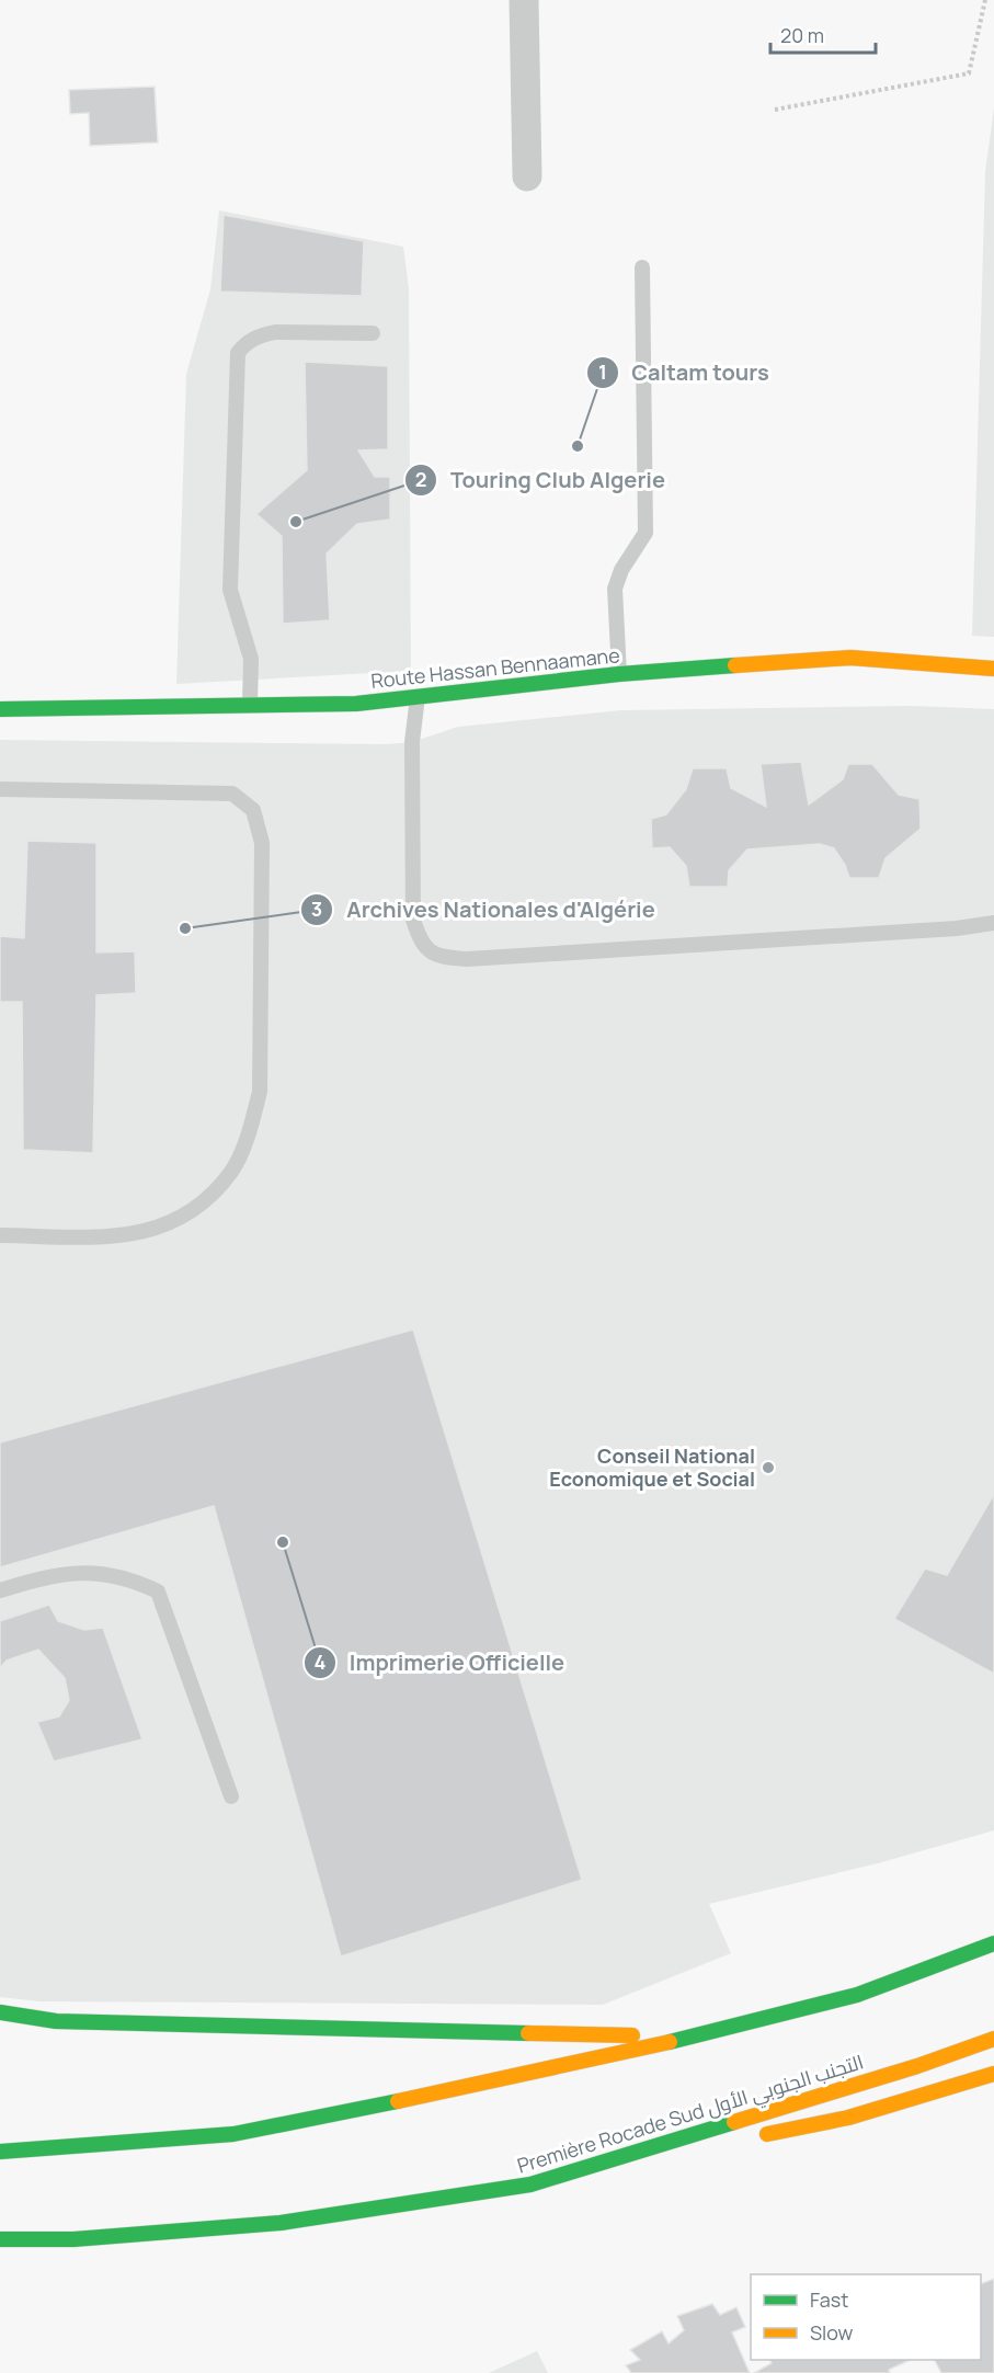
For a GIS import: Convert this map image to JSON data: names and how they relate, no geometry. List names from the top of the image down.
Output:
{
  "streets": {
    "main road": ["Route Hassan Bennaamane", "Première Rocade Sud التجنب الجنوبي الأول"]
  },
  "places": [
    "Caltam tours",
    "Touring Club Algerie",
    "Archives Nationales d'Algérie",
    "Conseil National Economique et Social",
    "Imprimerie Officielle"
  ],
  "legend": ["Fast", "Slow"],
  "scale_bar": "20 m"
}
